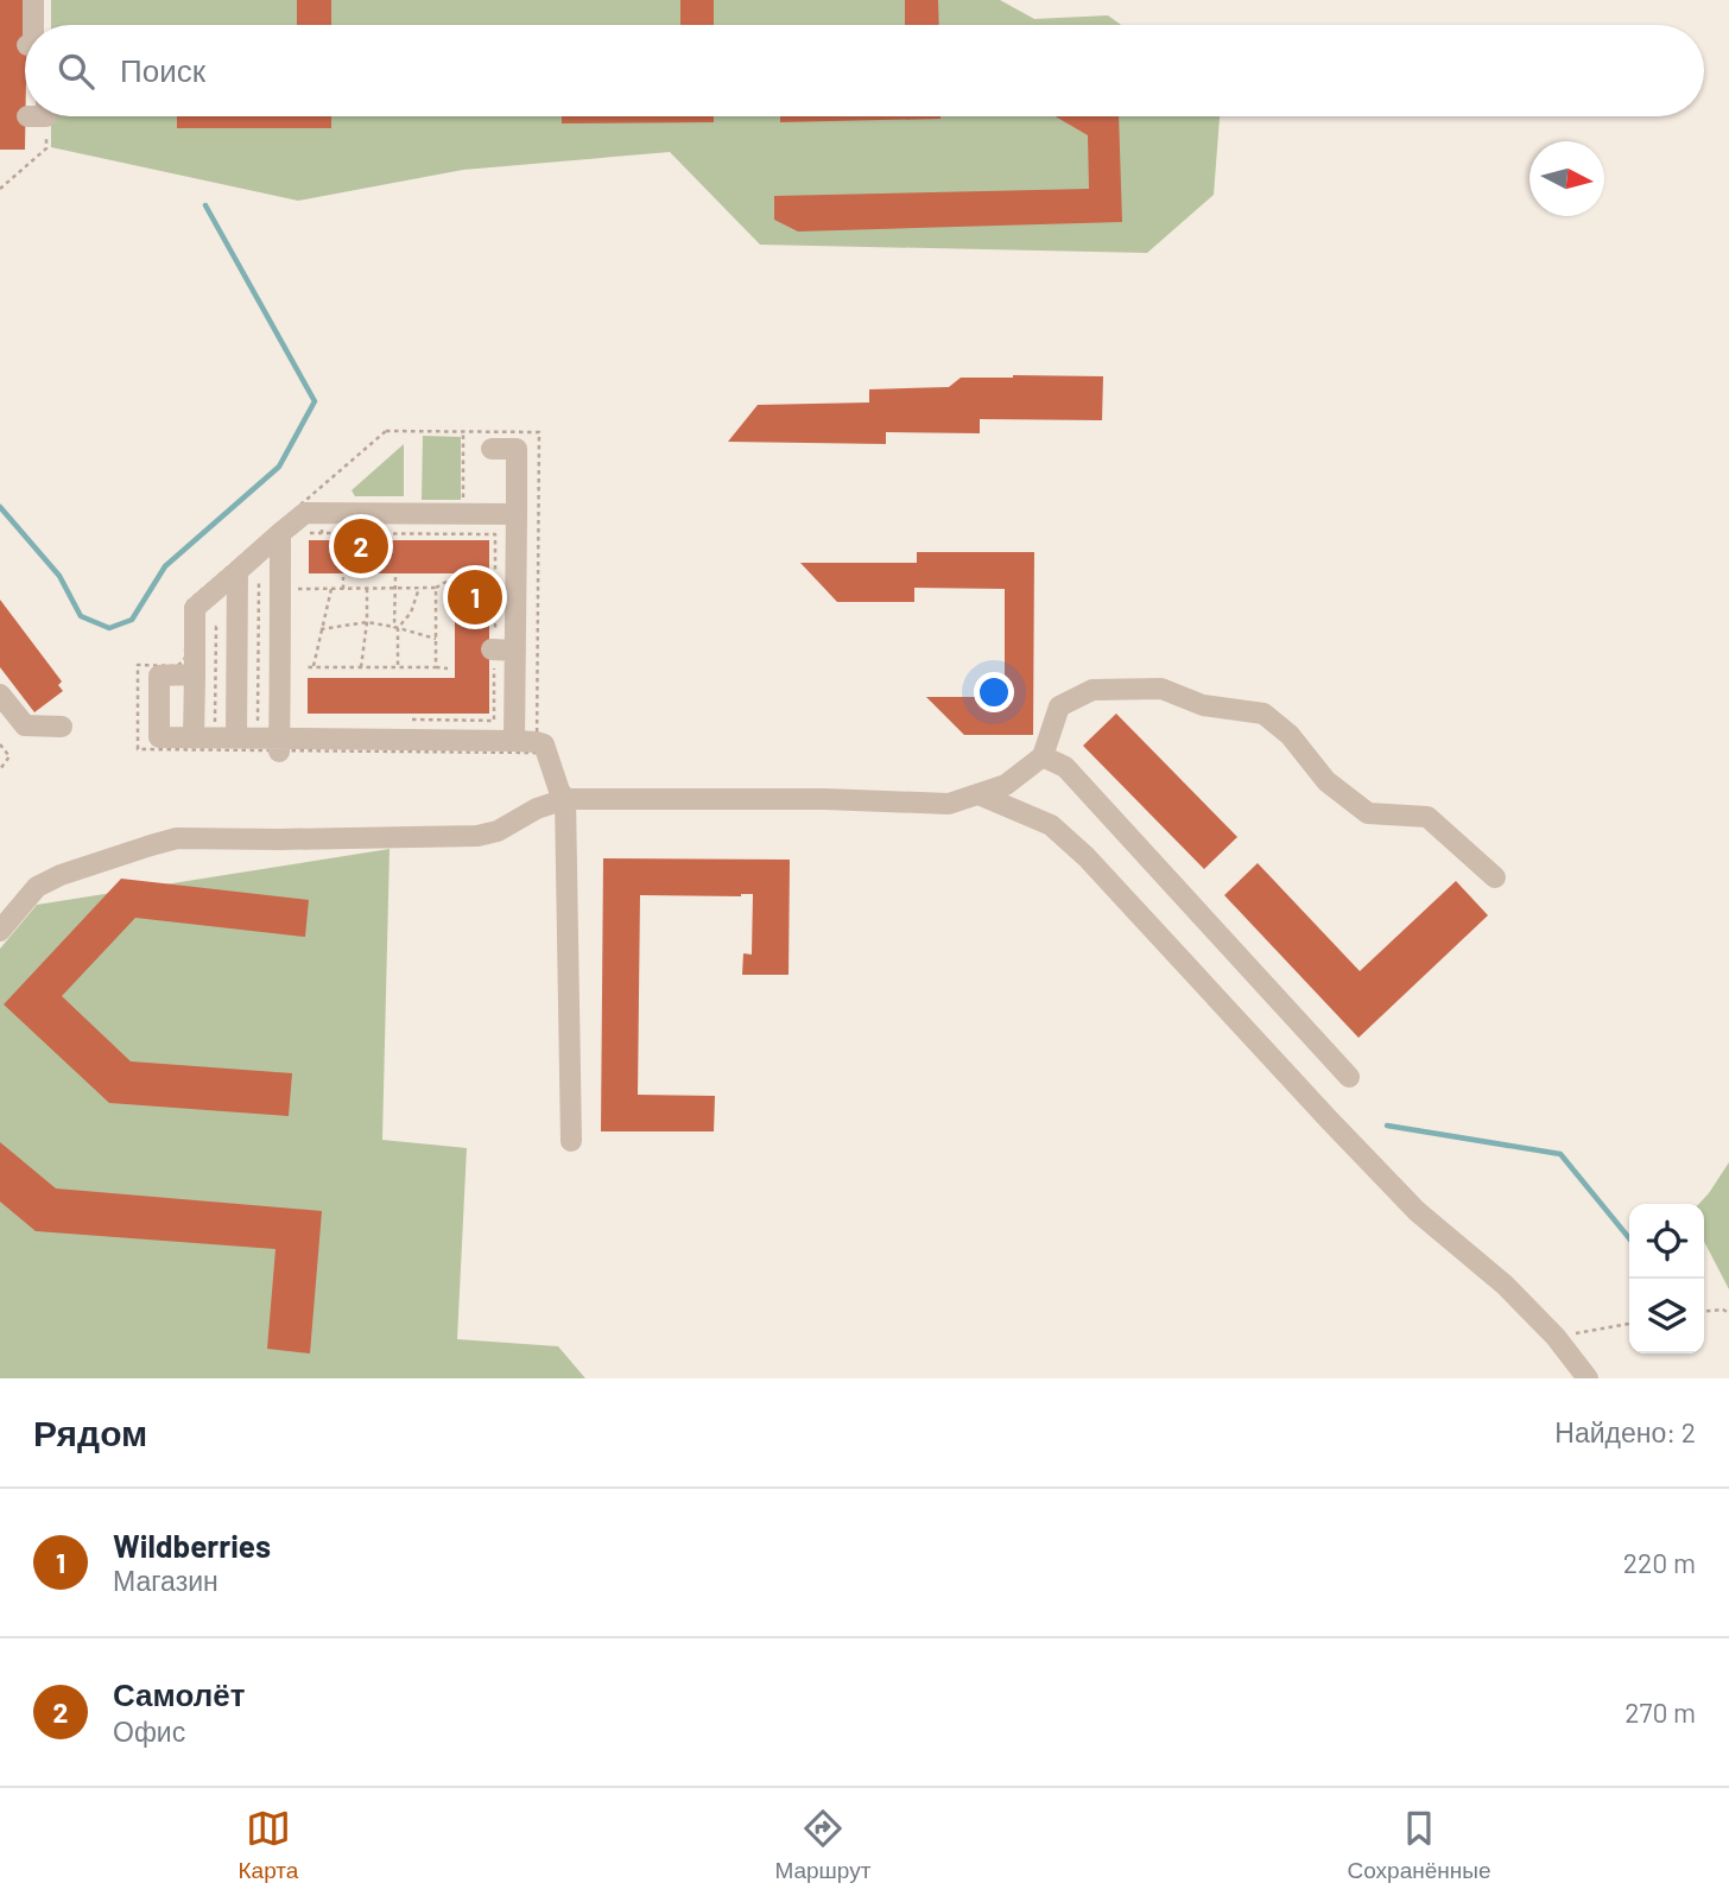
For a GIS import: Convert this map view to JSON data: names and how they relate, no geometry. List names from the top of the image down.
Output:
{
  "north": "right",
  "page": {
    "search": "Поиск",
    "pins": ["2", "1"],
    "heading": ["Рядом", "Найдено: 2"],
    "list": [
      {
        "mark": "1",
        "name": "Wildberries",
        "note": "Магазин",
        "value": "220 m"
      },
      {
        "mark": "2",
        "name": "Самолёт",
        "note": "Офис",
        "value": "270 m"
      }
    ],
    "nav": ["Карта", "Маршрут", "Сохранённые"]
  }
}
